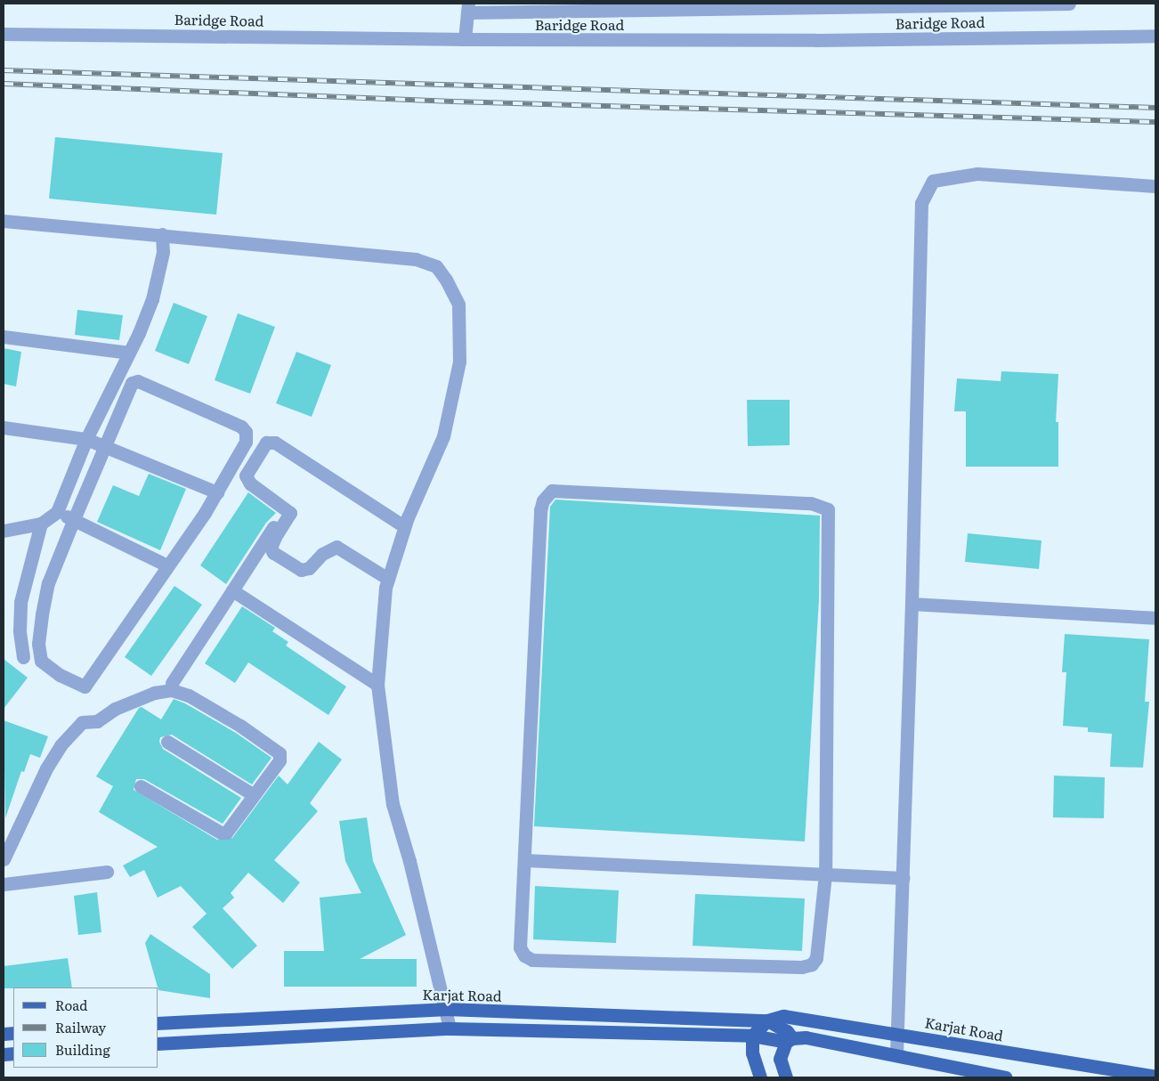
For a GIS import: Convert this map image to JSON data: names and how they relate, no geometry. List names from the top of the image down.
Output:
{
  "streets": {
    "main road": ["Karjat Road"],
    "street": ["Baridge Road"]
  },
  "legend": ["Road", "Railway", "Building"]
}
